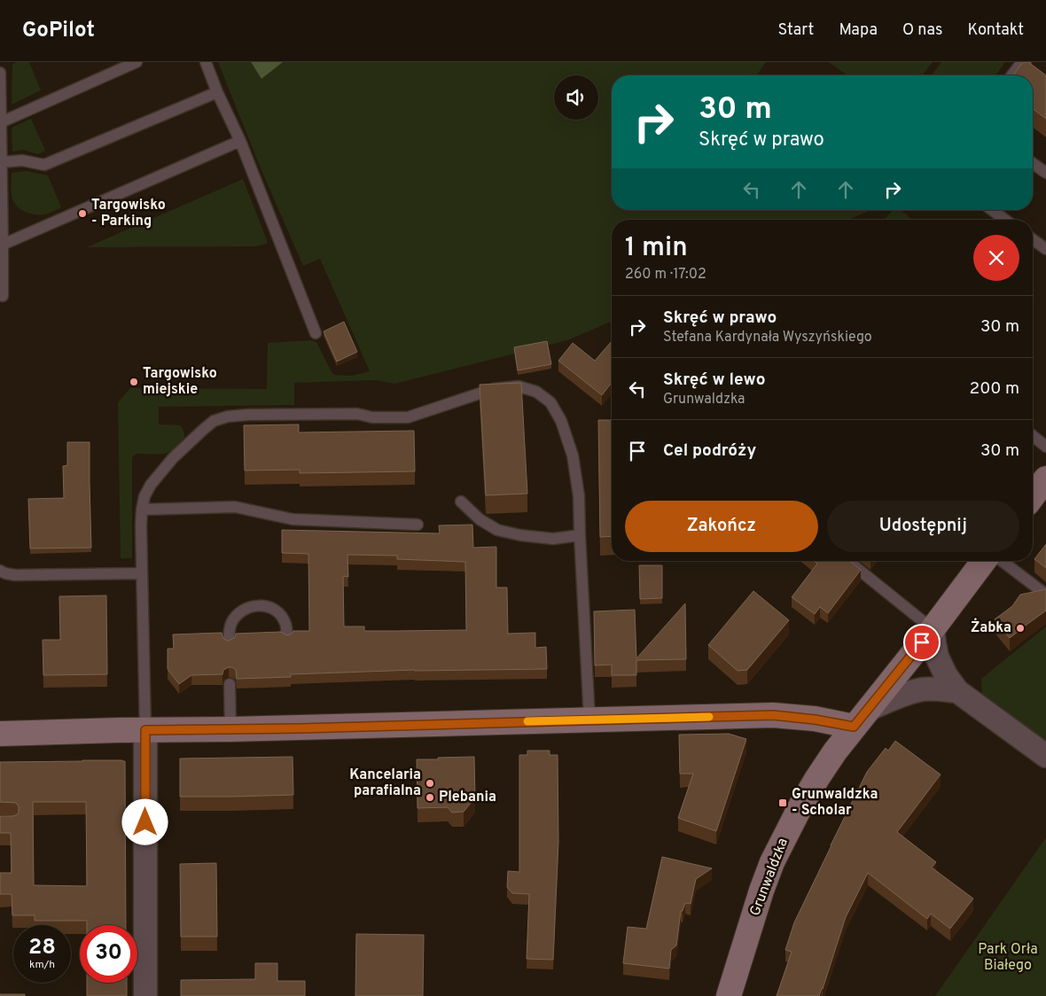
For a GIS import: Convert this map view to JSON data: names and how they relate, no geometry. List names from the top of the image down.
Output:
{
  "streets": {
    "street": ["Grunwaldzka"]
  },
  "parks": ["Park Orła Białego"],
  "places": {
    "other": [
      "Targowisko - Parking",
      "Targowisko miejskie",
      "Żabka",
      "Kancelaria parafialna",
      "Plebania"
    ],
    "transit": ["Grunwaldzka - Scholar"]
  },
  "page": {
    "header": "GoPilot",
    "nav": [
      "Start",
      "Mapa",
      "O nas",
      "Kontakt"
    ],
    "turn": ["30 m", "Skręć w prawo"],
    "heading": ["1 min", "260 m · 17:02"],
    "list": [
      {
        "name": "Skręć w prawo",
        "note": "Stefana Kardynała Wyszyńskiego",
        "value": "30 m"
      },
      {
        "name": "Skręć w lewo",
        "note": "Grunwaldzka",
        "value": "200 m"
      },
      {
        "name": "Cel podróży",
        "value": "30 m"
      }
    ],
    "buttons": ["Zakończ", "Udostępnij"],
    "speed": "28 km/h",
    "limit": "30"
  }
}
